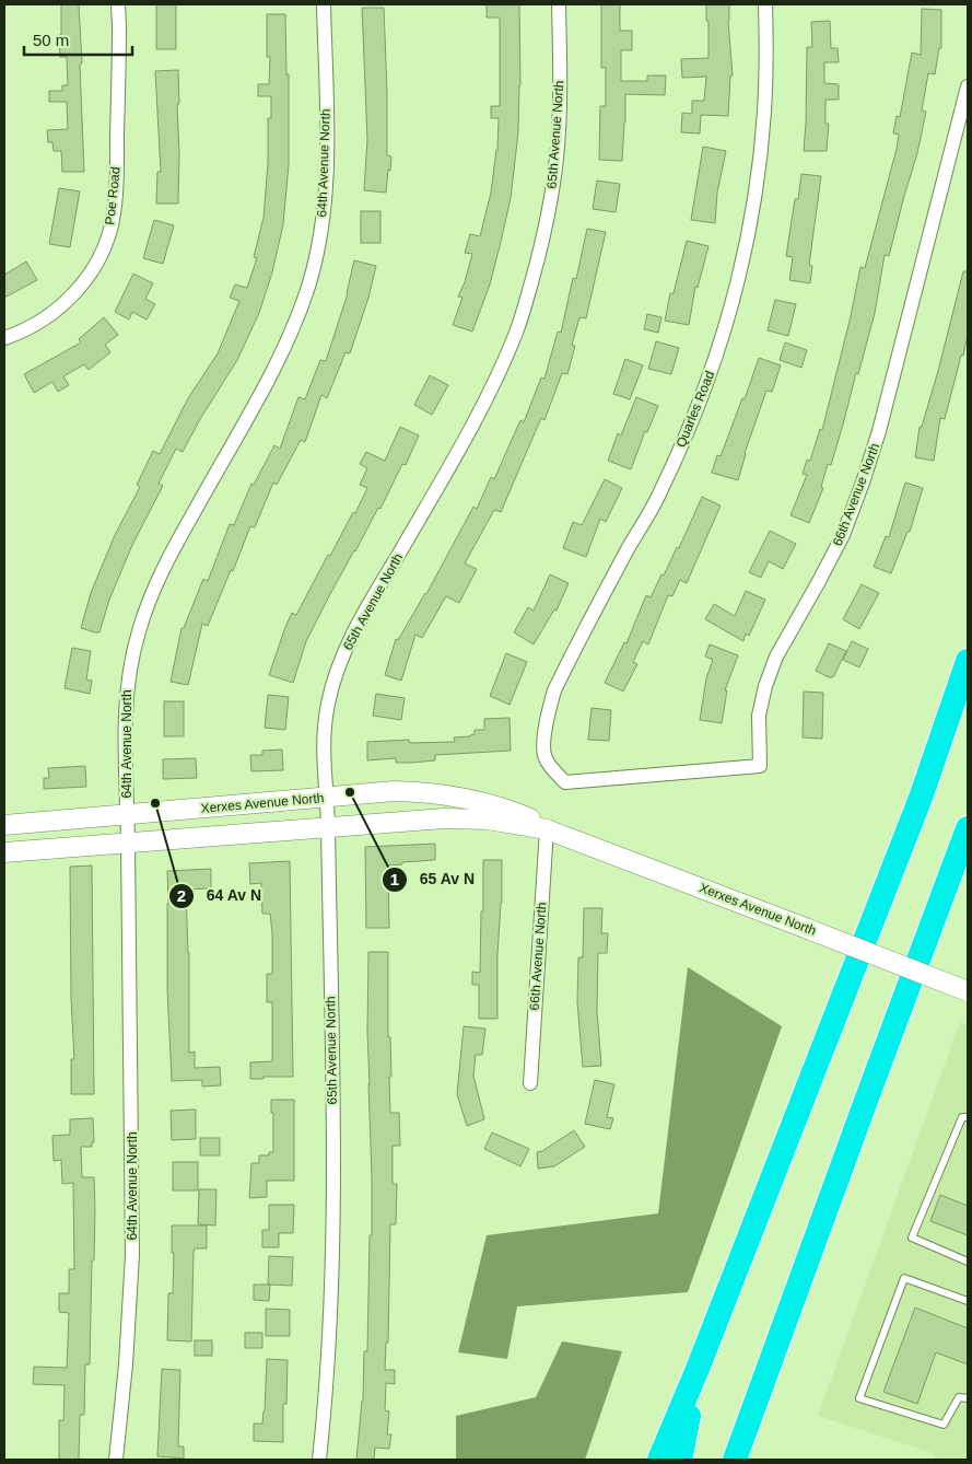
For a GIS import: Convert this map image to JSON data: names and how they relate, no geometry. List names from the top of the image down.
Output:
{
  "streets": {
    "street": [
      "65th Avenue North",
      "64th Avenue North",
      "Poe Road",
      "Quarles Road",
      "66th Avenue North",
      "Xerxes Avenue North"
    ]
  },
  "crossings": [
    ["65th Avenue North", "Xerxes Avenue North"],
    ["64th Avenue North", "Xerxes Avenue North"],
    ["Quarles Road", "66th Avenue North"],
    ["66th Avenue North", "Xerxes Avenue North"]
  ],
  "places": ["65 Av N", "64 Av N"],
  "scale_bar": "50 m"
}
